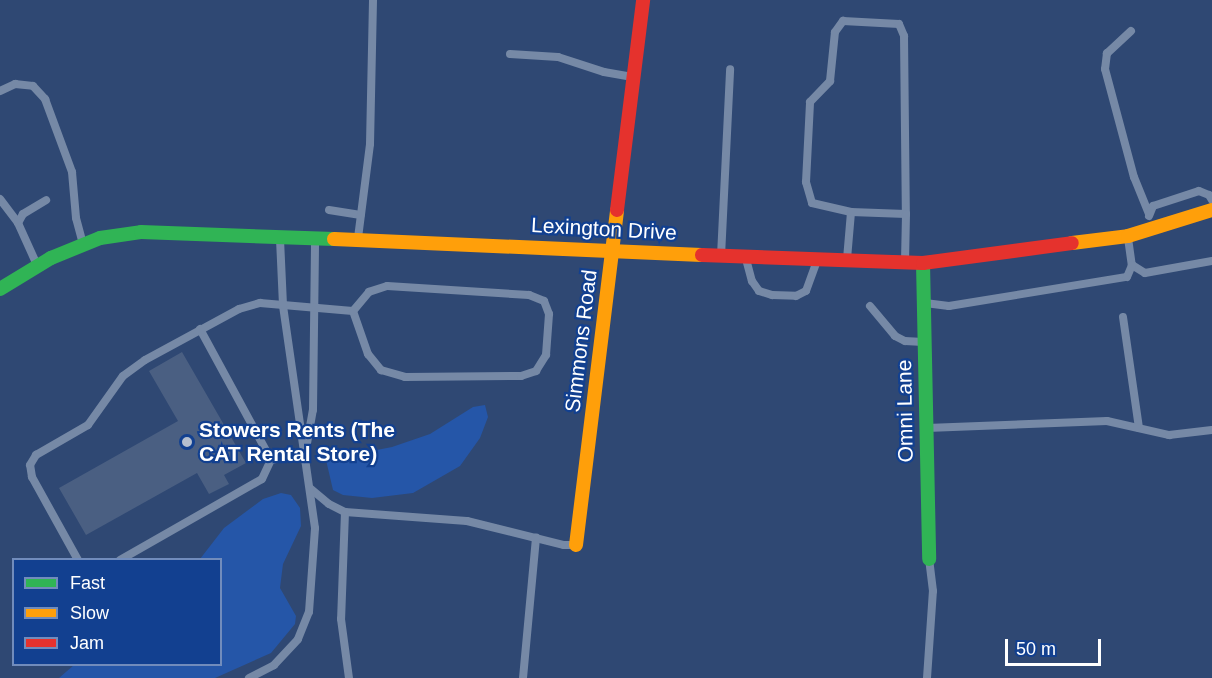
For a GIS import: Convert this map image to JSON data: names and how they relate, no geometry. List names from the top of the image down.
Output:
{
  "streets": {
    "street": ["Lexington Drive", "Simmons Road", "Omni Lane"]
  },
  "crossings": [
    ["Lexington Drive", "Simmons Road"],
    ["Lexington Drive", "Omni Lane"]
  ],
  "places": ["Stowers Rents (The CAT Rental Store)"],
  "legend": ["Fast", "Slow", "Jam"],
  "scale_bar": "50 m"
}
